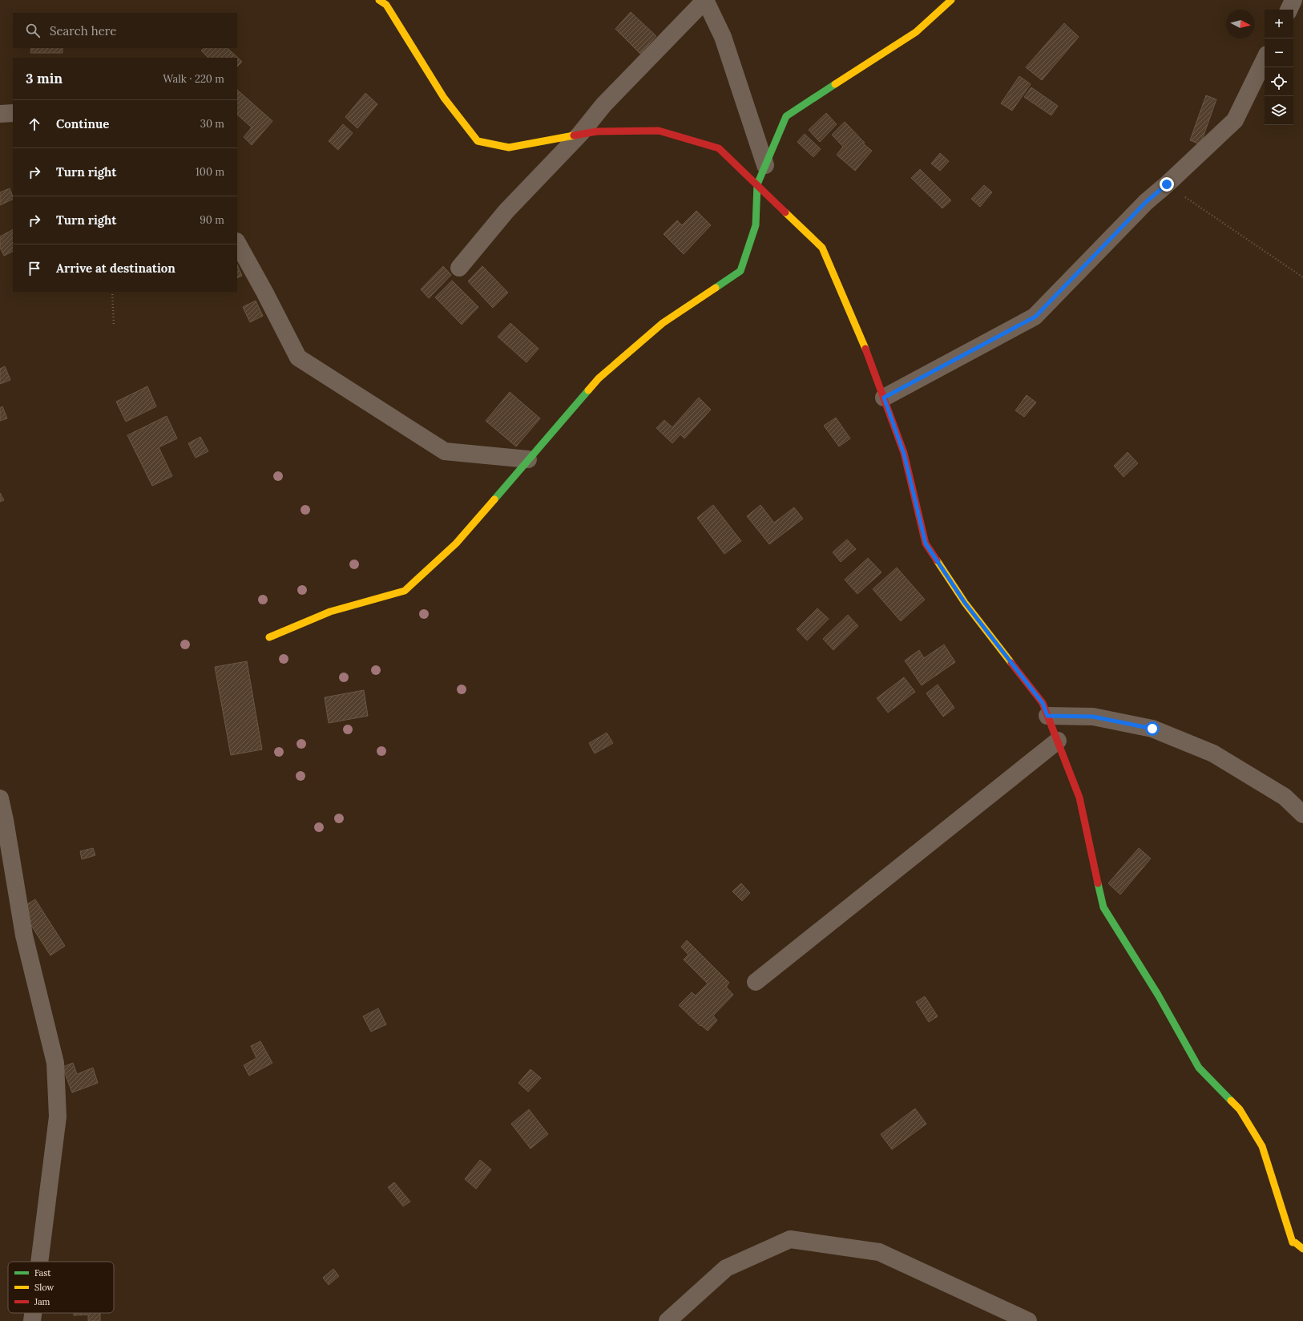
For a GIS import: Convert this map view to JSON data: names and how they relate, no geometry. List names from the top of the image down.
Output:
{
  "legend": ["Fast", "Slow", "Jam"],
  "north": "right",
  "page": {
    "map_buttons": ["+", "−"],
    "search": "Search here",
    "heading": ["3 min", "Walk · 220 m"],
    "list": [
      ["Continue", "30 m"],
      ["Turn right", "100 m"],
      ["Turn right", "90 m"],
      "Arrive at destination"
    ]
  }
}
